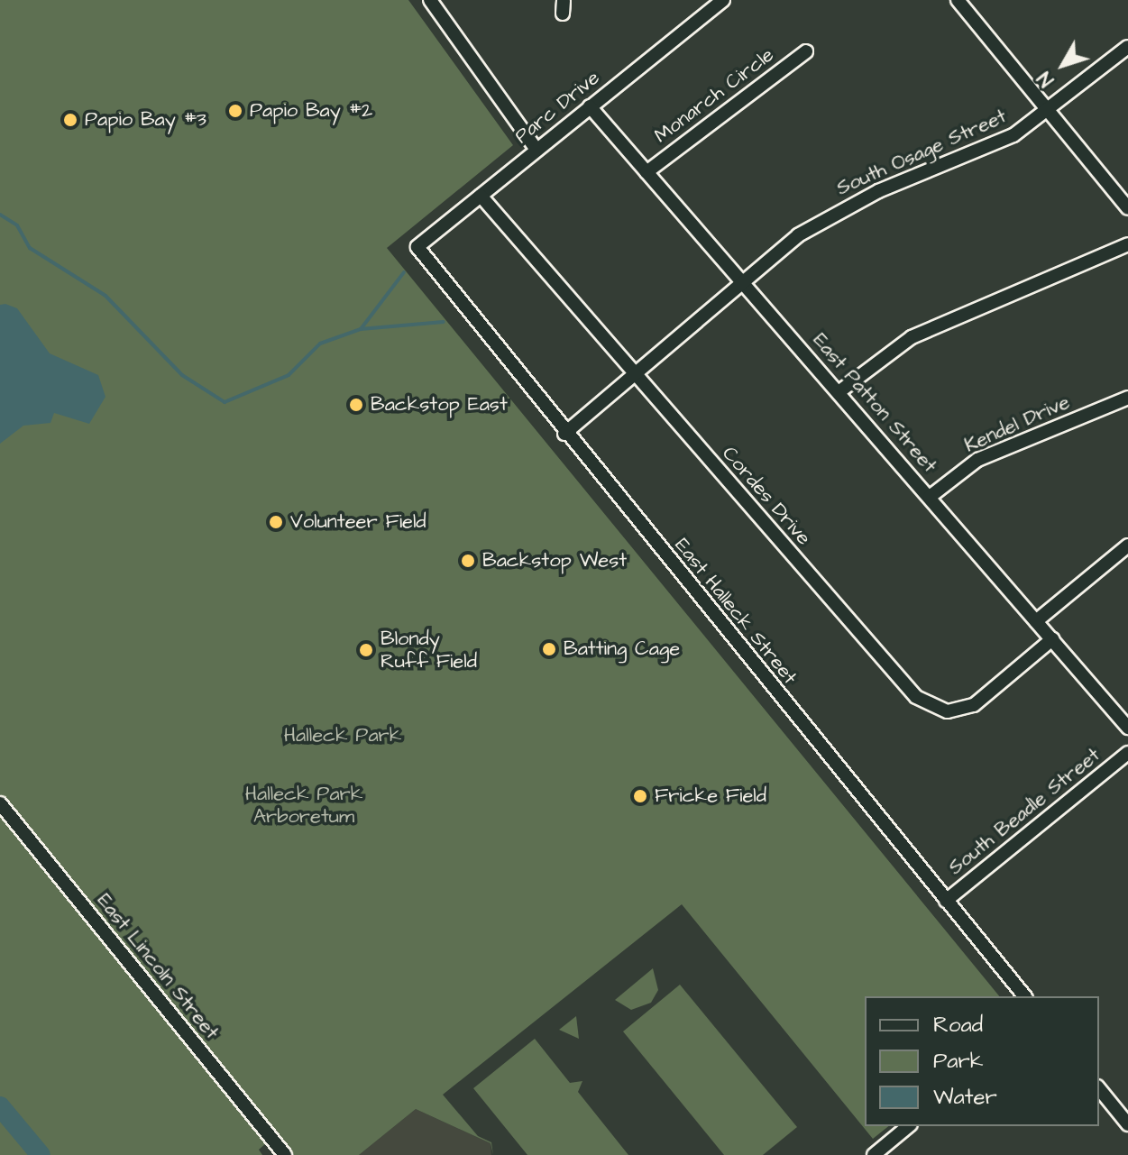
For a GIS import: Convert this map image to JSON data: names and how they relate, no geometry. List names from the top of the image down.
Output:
{
  "streets": {
    "street": [
      "Monarch Circle",
      "Parc Drive",
      "South Osage Street",
      "East Patton Street",
      "Kendel Drive",
      "Cordes Drive",
      "East Halleck Street",
      "South Beadle Street",
      "East Lincoln Street"
    ]
  },
  "crossings": [
    ["Monarch Circle", "East Patton Street"],
    ["Parc Drive", "East Patton Street"],
    ["Parc Drive", "Cordes Drive"],
    ["Parc Drive", "East Halleck Street"],
    ["South Osage Street", "East Patton Street"],
    ["South Osage Street", "Cordes Drive"],
    ["South Osage Street", "East Halleck Street"],
    ["East Patton Street", "Kendel Drive"],
    ["East Patton Street", "Cordes Drive"],
    ["East Halleck Street", "South Beadle Street"]
  ],
  "parks": ["Halleck Park", "Halleck Park Arboretum"],
  "places": [
    "Papio Bay #2",
    "Papio Bay #3",
    "Backstop East",
    "Volunteer Field",
    "Backstop West",
    "Batting Cage",
    "Blondy Ruff Field",
    "Fricke Field"
  ],
  "legend": ["Road", "Park", "Water"],
  "north": "bottom left"
}
